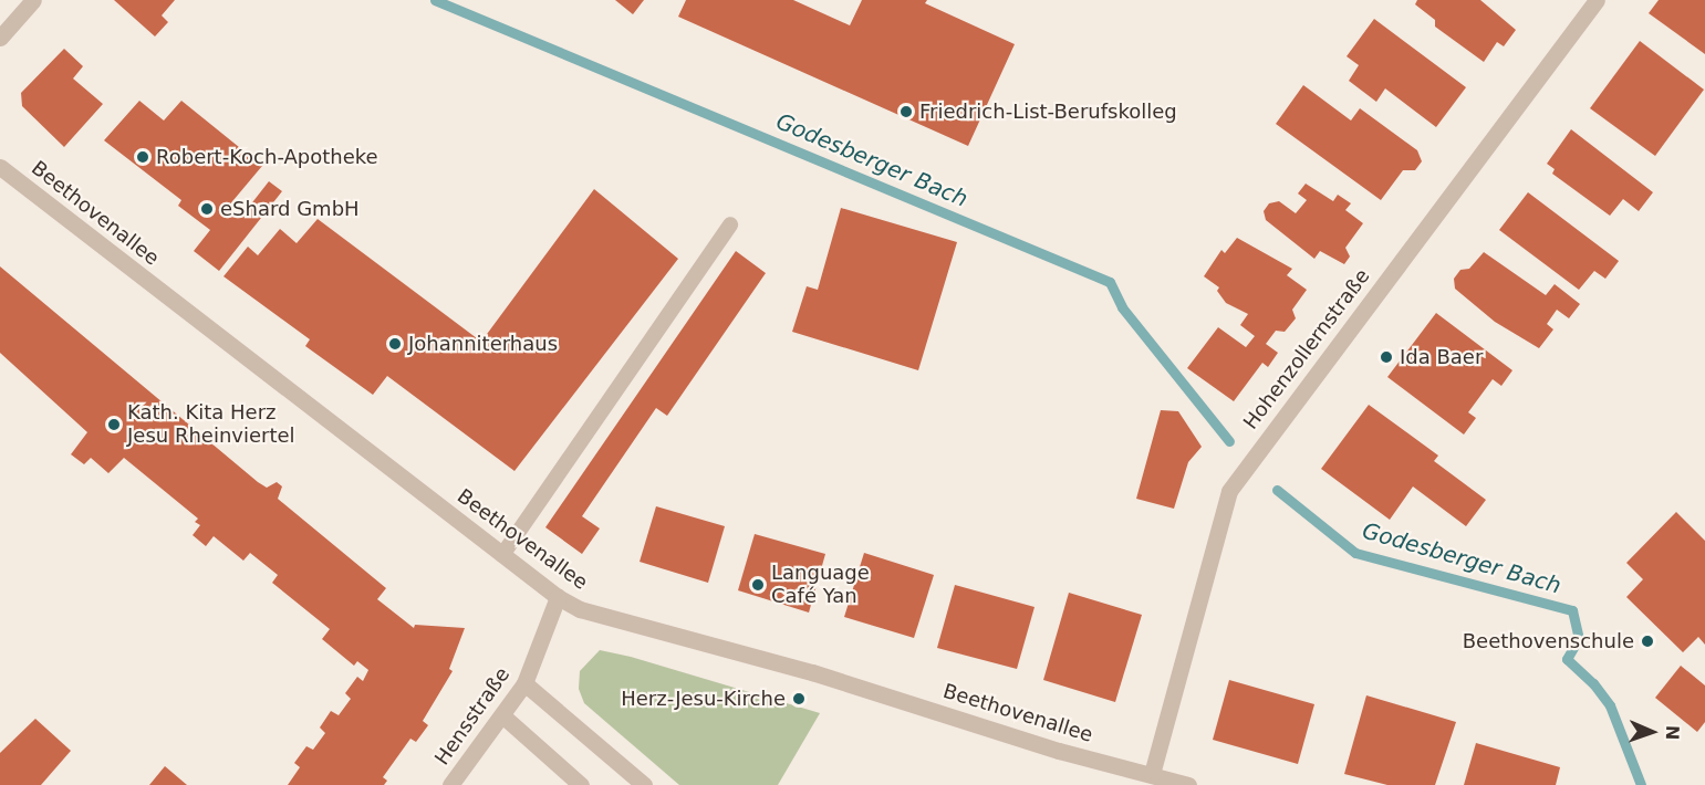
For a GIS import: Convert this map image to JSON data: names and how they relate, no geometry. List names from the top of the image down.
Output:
{
  "streets": {
    "street": ["Beethovenallee", "Hohenzollernstraße", "Hensstraße"]
  },
  "crossings": [
    ["Beethovenallee", "Hohenzollernstraße"],
    ["Beethovenallee", "Hensstraße"]
  ],
  "water": ["Godesberger Bach"],
  "places": [
    "Friedrich-List-Berufskolleg",
    "Robert-Koch-Apotheke",
    "eShard GmbH",
    "Johanniterhaus",
    "Ida Baer",
    "Kath. Kita Herz Jesu Rheinviertel",
    "Language Café Yan",
    "Beethovenschule",
    "Herz-Jesu-Kirche"
  ],
  "north": "right"
}
